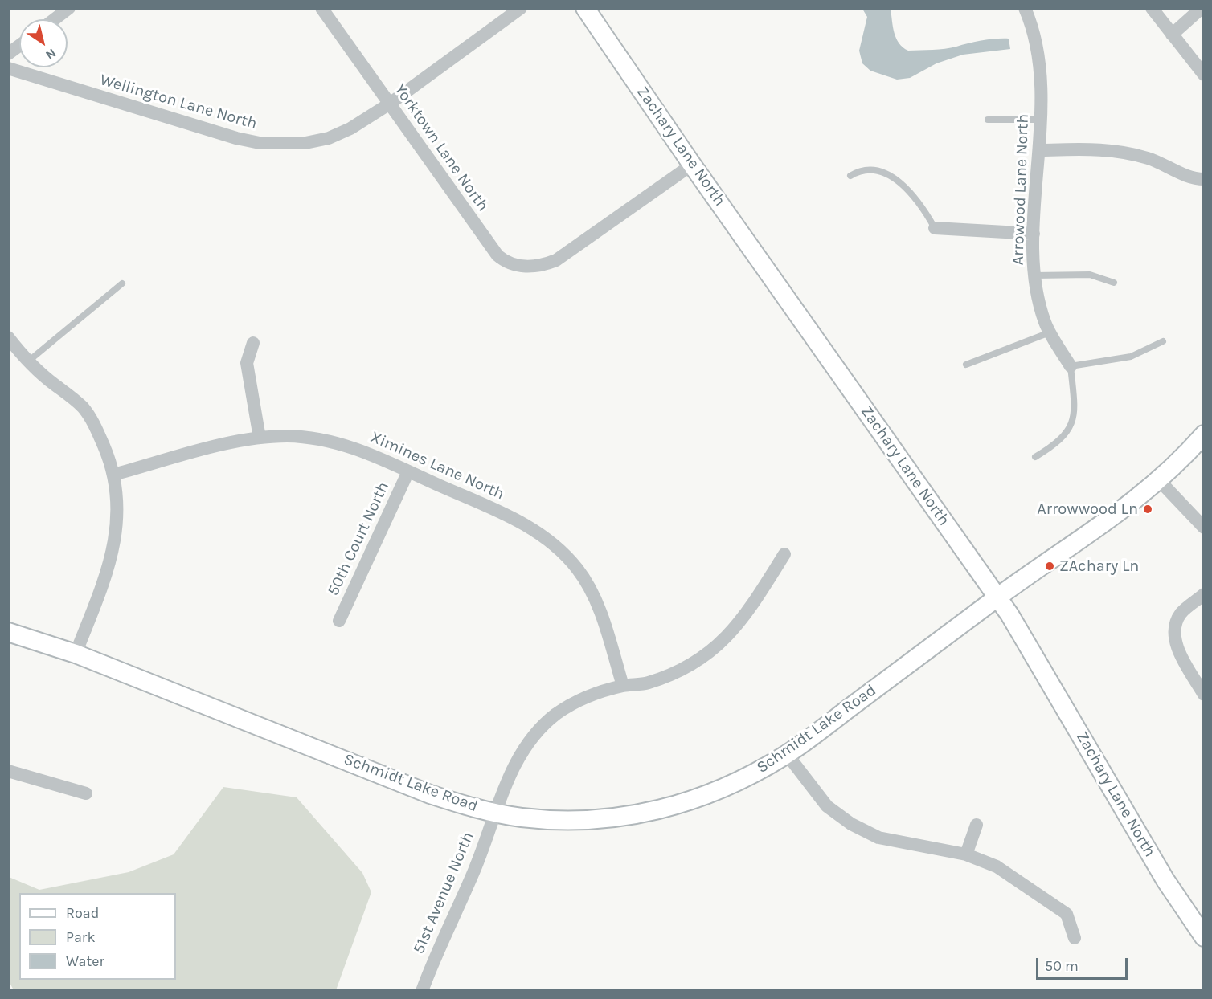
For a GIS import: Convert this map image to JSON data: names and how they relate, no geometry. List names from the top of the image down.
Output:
{
  "streets": {
    "street": [
      "Wellington Lane North",
      "Zachary Lane North",
      "Yorktown Lane North",
      "Arrowood Lane North",
      "Ximines Lane North",
      "50th Court North",
      "Schmidt Lake Road",
      "51st Avenue North"
    ]
  },
  "crossings": [
    ["Wellington Lane North", "Yorktown Lane North"],
    ["Zachary Lane North", "Yorktown Lane North"],
    ["Zachary Lane North", "Schmidt Lake Road"],
    ["Ximines Lane North", "50th Court North"],
    ["Ximines Lane North", "51st Avenue North"],
    ["Schmidt Lake Road", "51st Avenue North"]
  ],
  "places": ["Arrowwood Ln", "ZAchary Ln"],
  "legend": ["Road", "Park", "Water"],
  "scale_bar": "50 m",
  "north": "bottom right"
}
